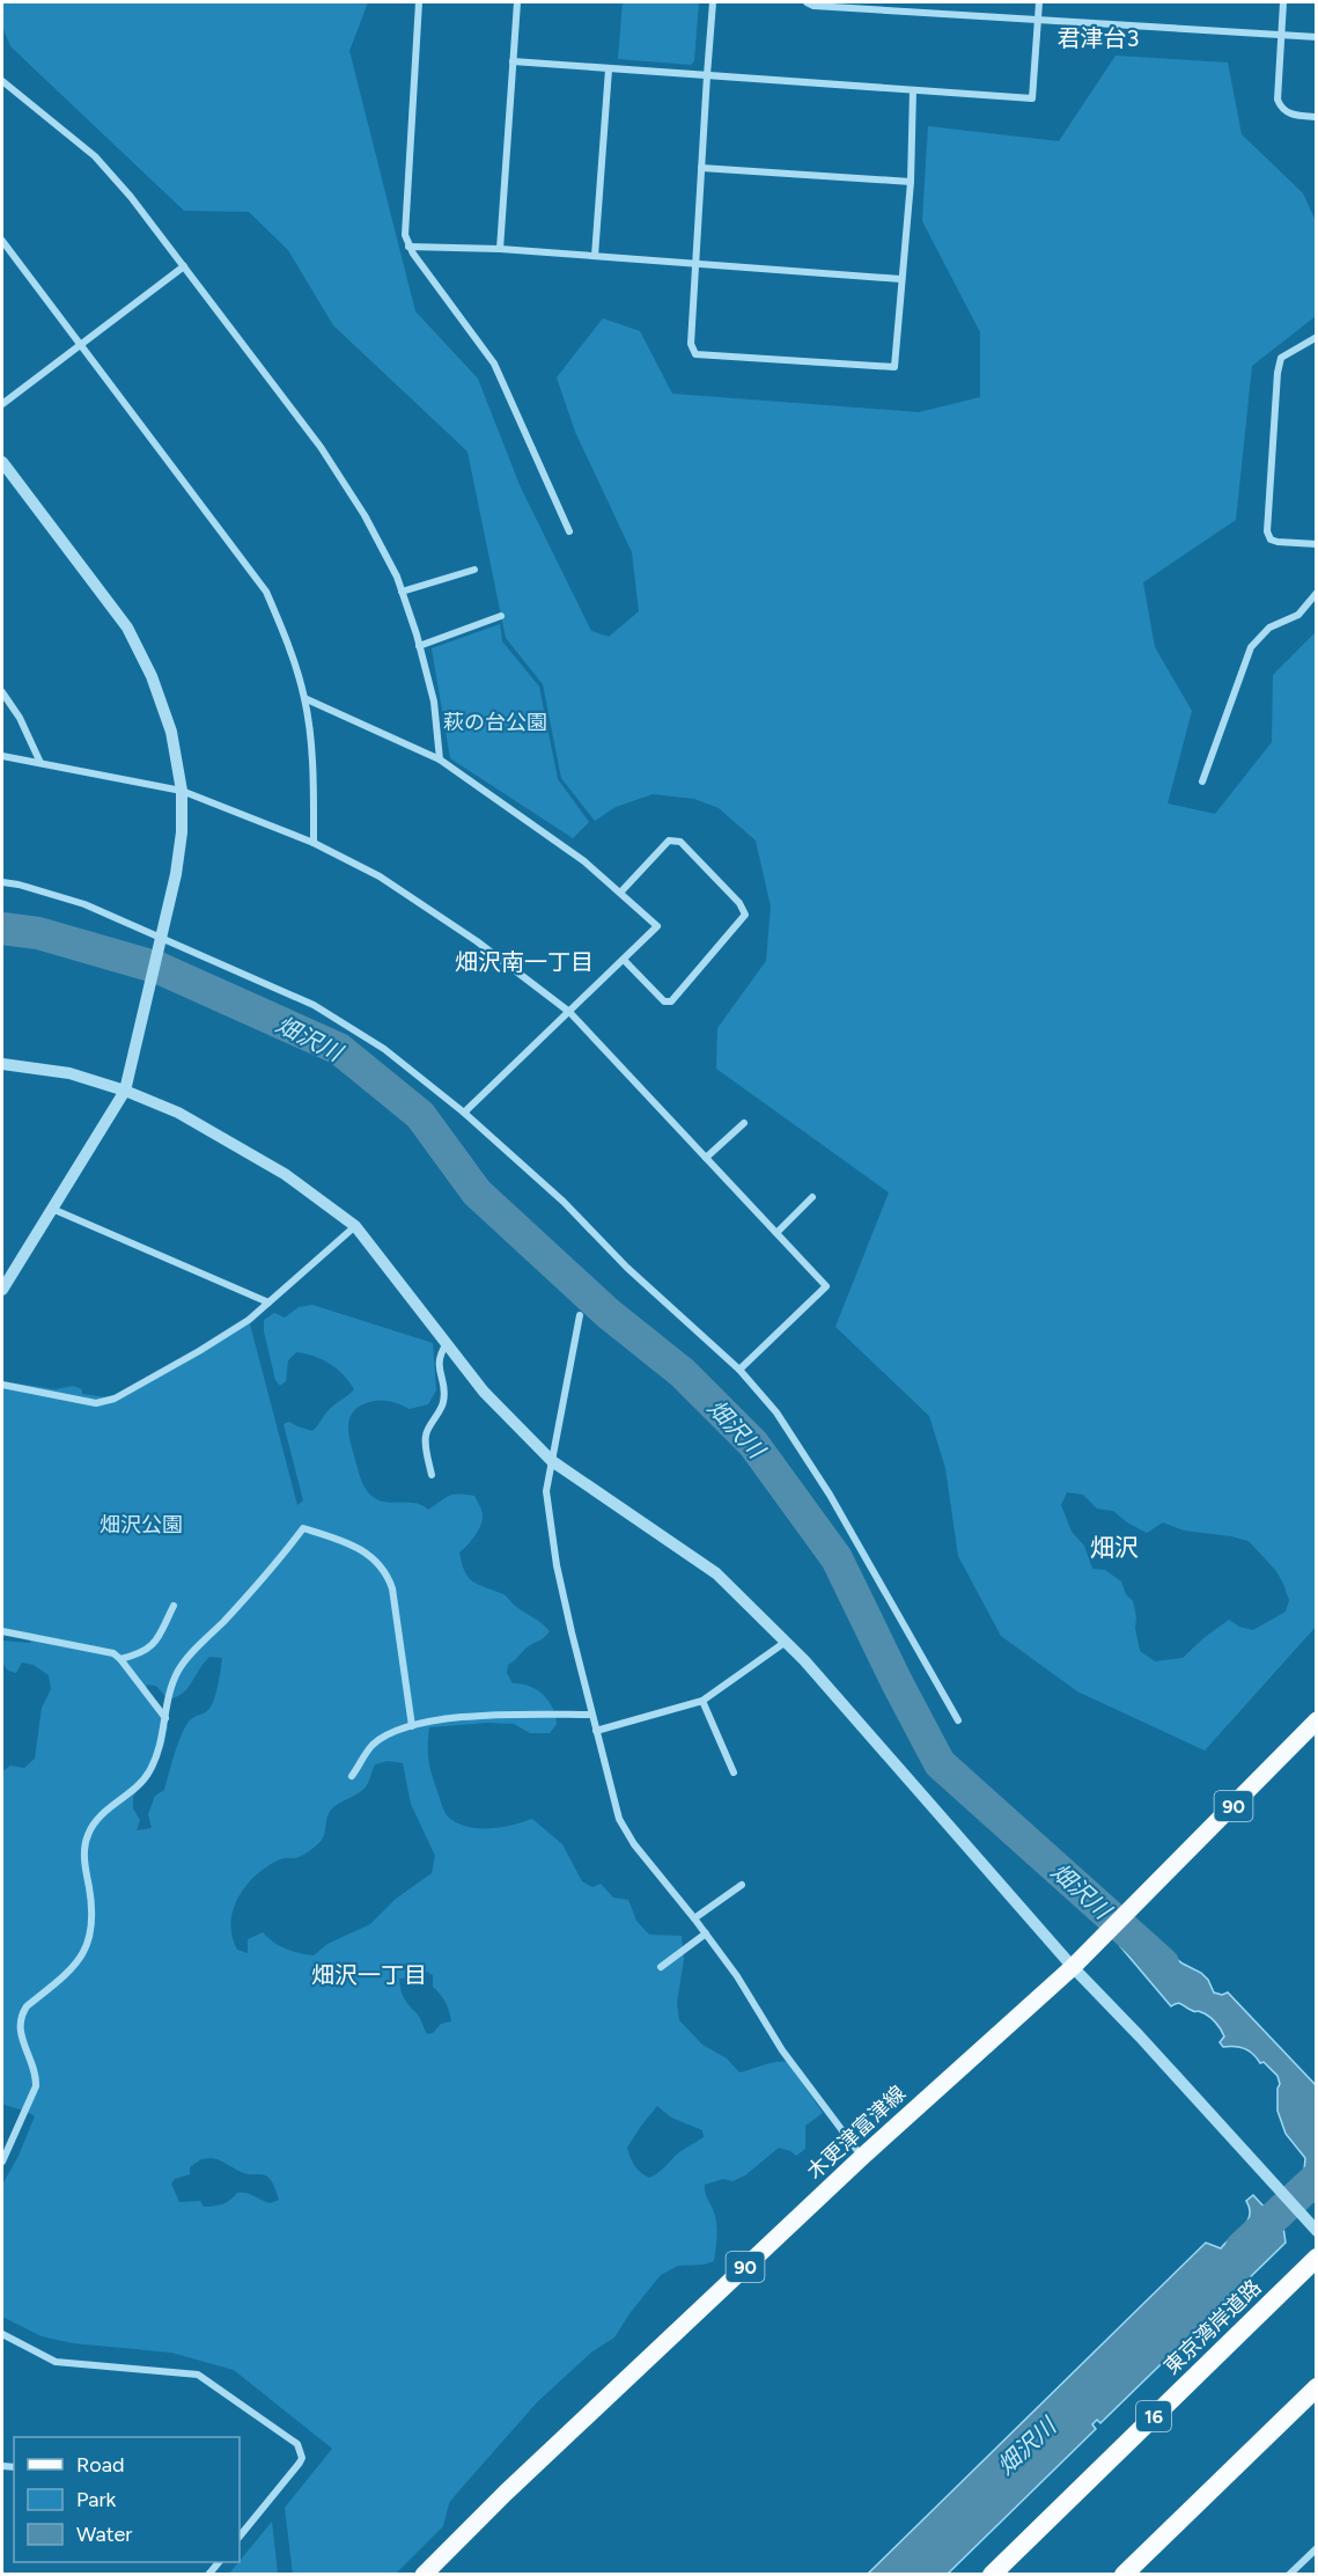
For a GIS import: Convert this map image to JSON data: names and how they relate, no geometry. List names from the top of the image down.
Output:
{
  "streets": {
    "highway": ["東京湾岸道路", "16"],
    "main road": ["90", "木更津富津線"]
  },
  "districts": [
    "君津台3",
    "畑沢南一丁目",
    "畑沢",
    "畑沢一丁目"
  ],
  "water": ["畑沢川"],
  "parks": ["萩の台公園", "畑沢公園"],
  "legend": ["Road", "Park", "Water"]
}
